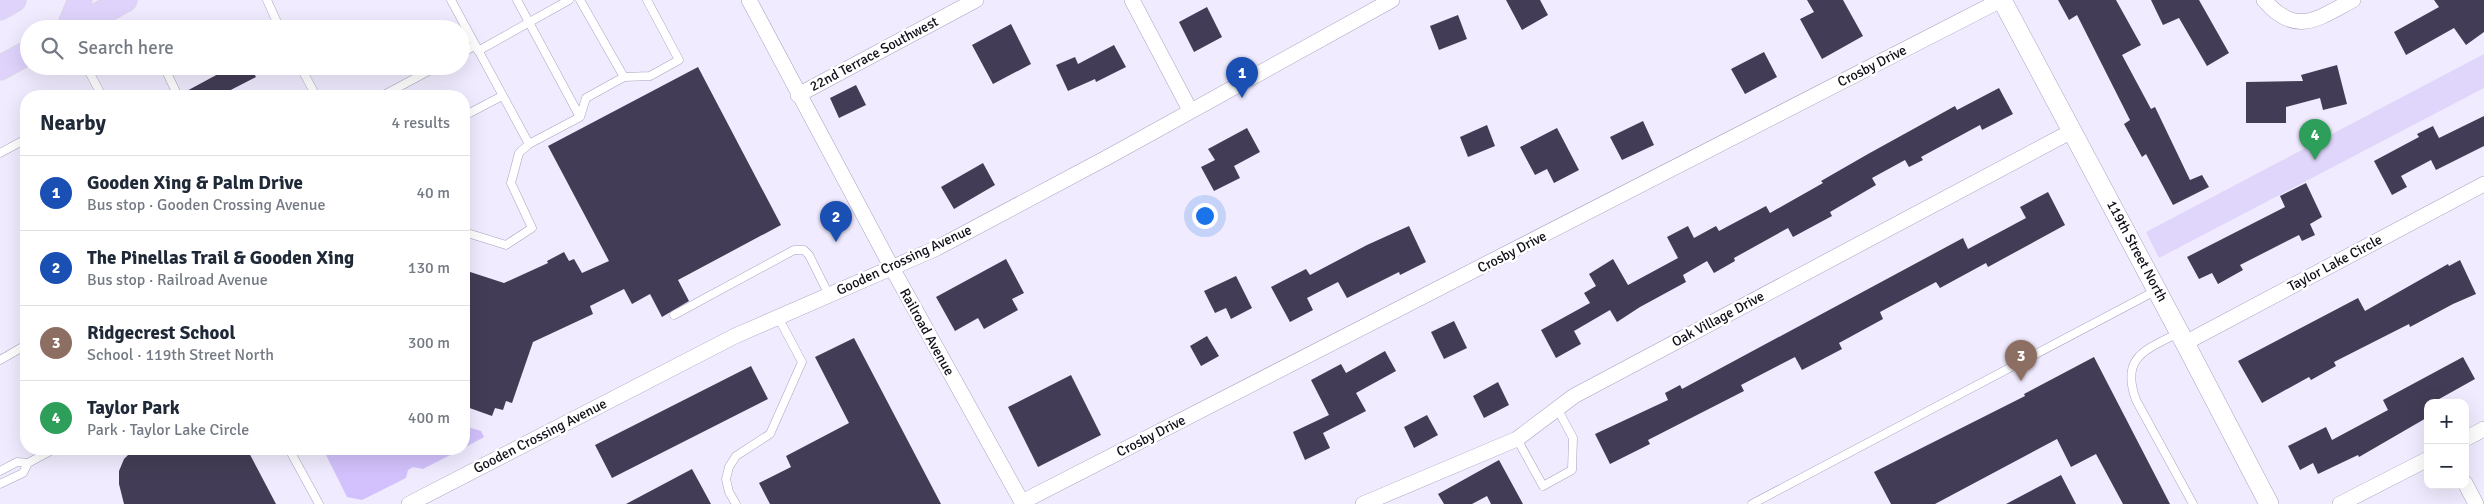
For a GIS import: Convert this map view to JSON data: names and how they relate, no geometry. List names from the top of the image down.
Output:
{
  "streets": {
    "street": [
      "22nd Terrace Southwest",
      "Crosby Drive",
      "119th Street North",
      "Gooden Crossing Avenue",
      "Taylor Lake Circle",
      "Oak Village Drive",
      "Railroad Avenue"
    ]
  },
  "crossings": [
    ["22nd Terrace Southwest", "Railroad Avenue"],
    ["Crosby Drive", "119th Street North"],
    ["Crosby Drive", "Railroad Avenue"],
    ["119th Street North", "Taylor Lake Circle"],
    ["119th Street North", "Oak Village Drive"],
    ["Gooden Crossing Avenue", "Railroad Avenue"]
  ],
  "page": {
    "search": "Search here",
    "pins": [
      "1",
      "4",
      "2",
      "3"
    ],
    "heading": ["Nearby", "4 results"],
    "list": [
      {
        "mark": "1",
        "name": "Gooden Xing & Palm Drive",
        "note": "Bus stop · Gooden Crossing Avenue",
        "value": "40 m"
      },
      {
        "mark": "2",
        "name": "The Pinellas Trail & Gooden Xing",
        "note": "Bus stop · Railroad Avenue",
        "value": "130 m"
      },
      {
        "mark": "3",
        "name": "Ridgecrest School",
        "note": "School · 119th Street North",
        "value": "300 m"
      },
      {
        "mark": "4",
        "name": "Taylor Park",
        "note": "Park · Taylor Lake Circle",
        "value": "400 m"
      }
    ],
    "map_buttons": ["+", "−"]
  }
}
